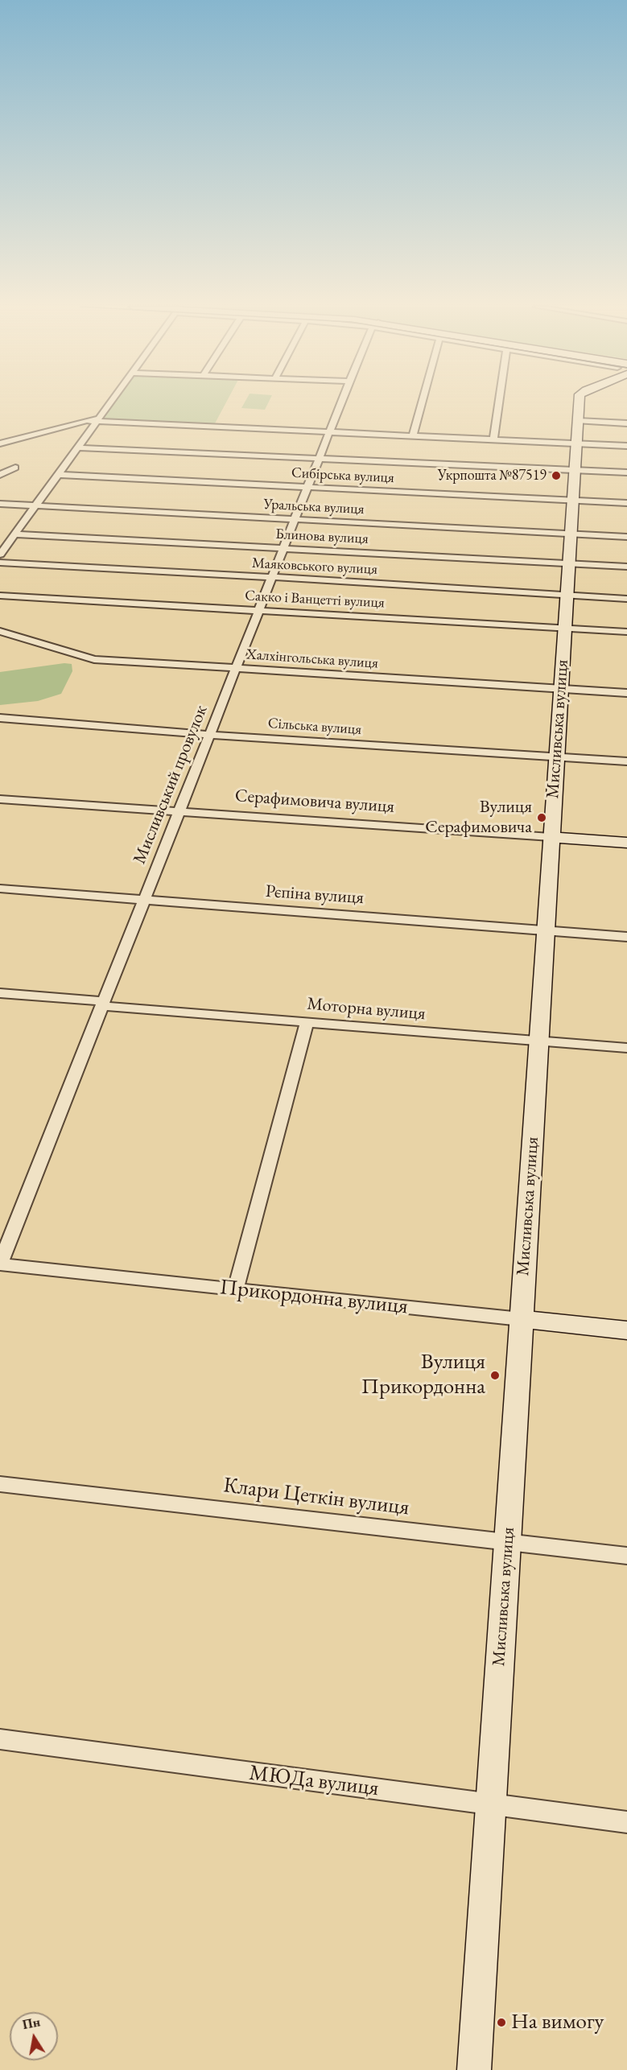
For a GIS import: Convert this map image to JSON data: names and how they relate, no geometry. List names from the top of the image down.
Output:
{
  "streets": {
    "street": [
      "Сибірська вулиця",
      "Уральська вулиця",
      "Блинова вулиця",
      "Маяковського вулиця",
      "Сакко і Ванцетті вулиця",
      "Халхінгольська вулиця",
      "Сільська вулиця",
      "Мисливська вулиця",
      "Мисливський провулок",
      "Серафимовича вулиця",
      "Рєпіна вулиця",
      "Моторна вулиця",
      "Прикордонна вулиця",
      "Клари Цеткін вулиця",
      "МЮДа вулиця"
    ]
  },
  "crossings": [
    ["Сибірська вулиця", "Мисливська вулиця"],
    ["Сибірська вулиця", "Мисливський провулок"],
    ["Уральська вулиця", "Мисливська вулиця"],
    ["Уральська вулиця", "Мисливський провулок"],
    ["Блинова вулиця", "Мисливська вулиця"],
    ["Блинова вулиця", "Мисливський провулок"],
    ["Маяковського вулиця", "Мисливська вулиця"],
    ["Маяковського вулиця", "Мисливський провулок"],
    ["Сакко і Ванцетті вулиця", "Мисливська вулиця"],
    ["Сакко і Ванцетті вулиця", "Мисливський провулок"],
    ["Халхінгольська вулиця", "Мисливська вулиця"],
    ["Халхінгольська вулиця", "Мисливський провулок"],
    ["Сільська вулиця", "Мисливська вулиця"],
    ["Сільська вулиця", "Мисливський провулок"],
    ["Мисливська вулиця", "Серафимовича вулиця"],
    ["Мисливська вулиця", "Рєпіна вулиця"],
    ["Мисливська вулиця", "Моторна вулиця"],
    ["Мисливська вулиця", "Прикордонна вулиця"],
    ["Мисливська вулиця", "Клари Цеткін вулиця"],
    ["Мисливська вулиця", "МЮДа вулиця"],
    ["Мисливський провулок", "Серафимовича вулиця"],
    ["Мисливський провулок", "Рєпіна вулиця"],
    ["Мисливський провулок", "Моторна вулиця"],
    ["Мисливський провулок", "Прикордонна вулиця"]
  ],
  "places": [
    "Укрпошта №87519",
    "Вулиця Серафимовича",
    "Вулиця Прикордонна",
    "На вимогу"
  ],
  "north": "top"
}
